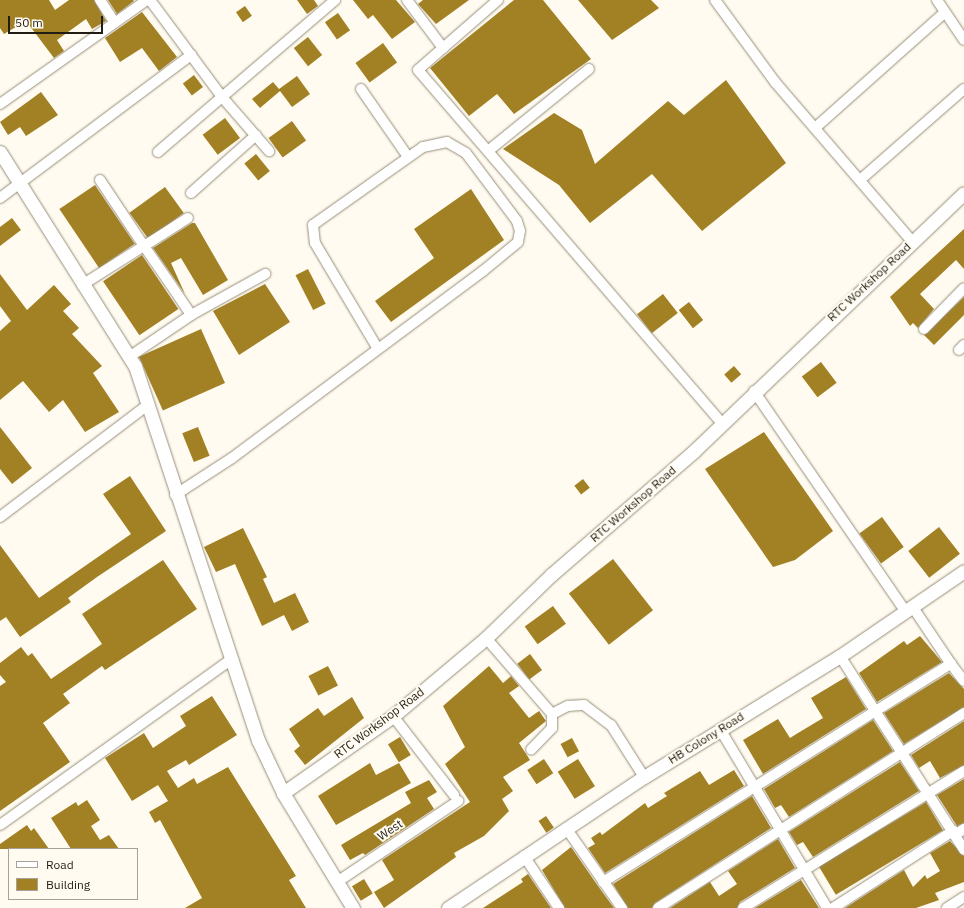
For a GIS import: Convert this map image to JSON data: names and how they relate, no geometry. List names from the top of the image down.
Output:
{
  "streets": {
    "street": ["RTC Workshop Road", "HB Colony Road", "West"]
  },
  "crossings": [
    ["RTC Workshop Road", "West"]
  ],
  "legend": ["Road", "Building"],
  "scale_bar": "50 m"
}
